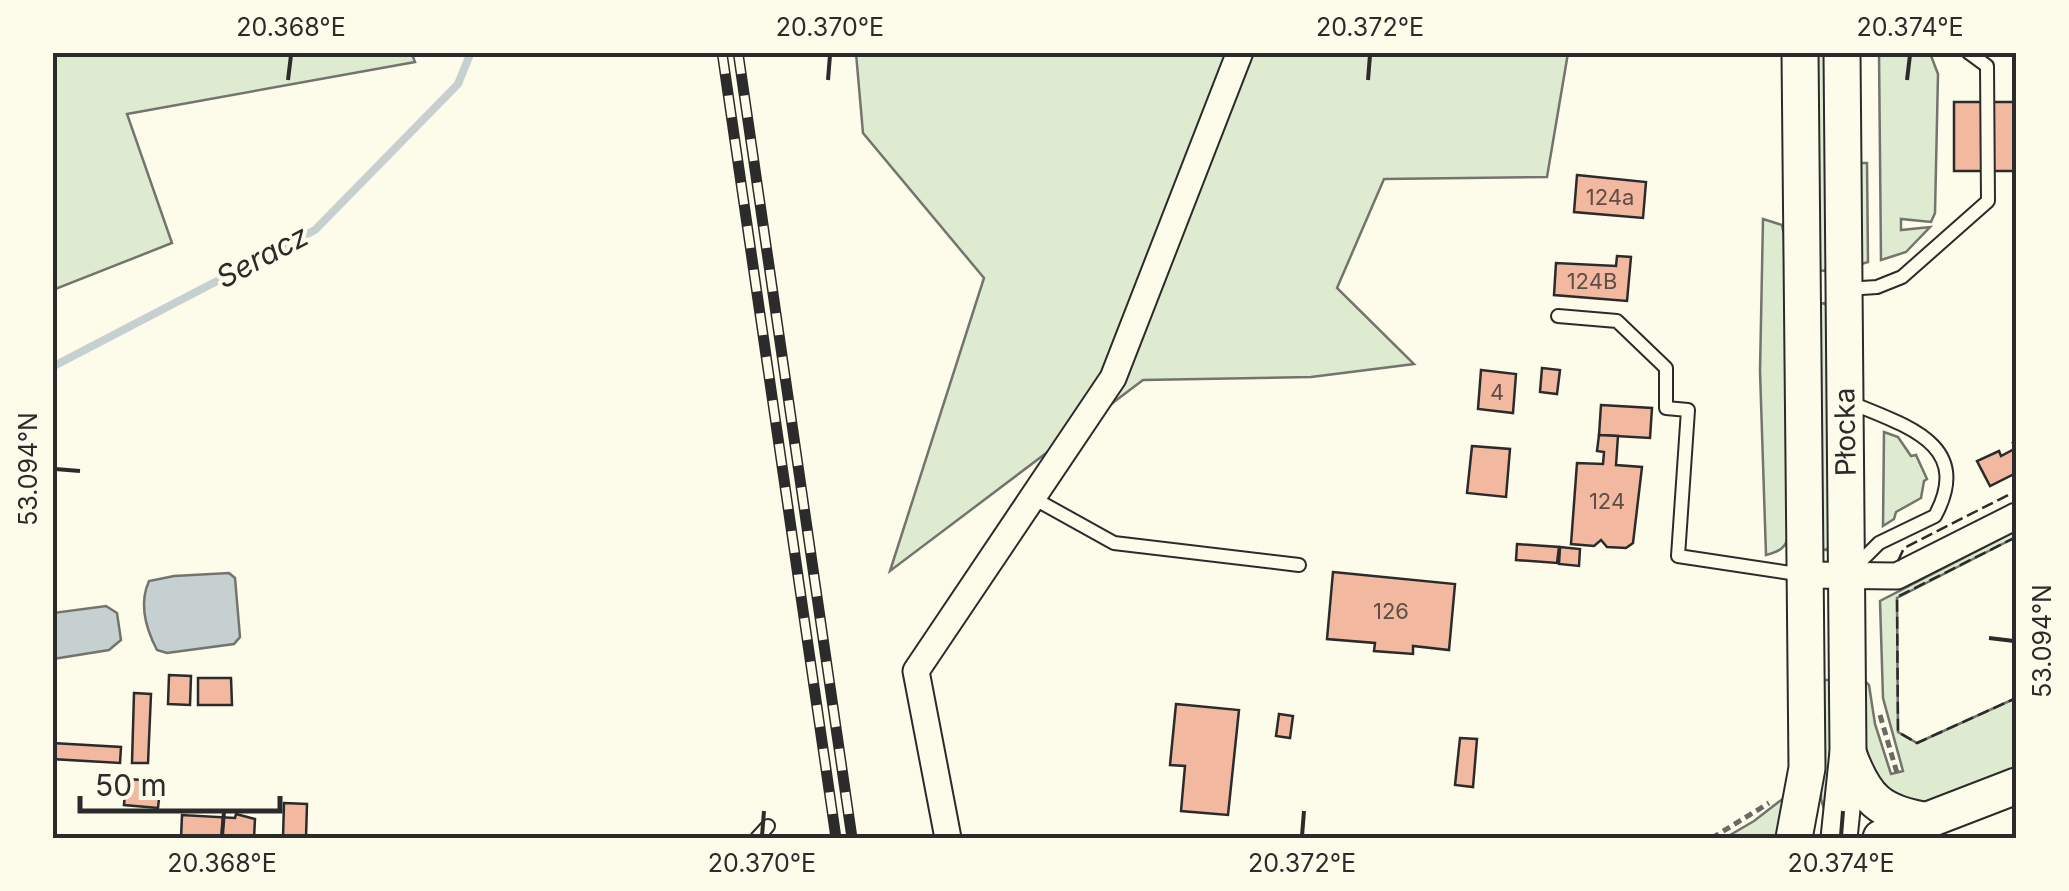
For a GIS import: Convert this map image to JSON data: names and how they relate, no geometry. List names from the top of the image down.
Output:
{
  "streets": {
    "street": ["Płocka"]
  },
  "water": ["Seracz"],
  "house_numbers": [
    "124a",
    "124B",
    "4",
    "124",
    "126"
  ],
  "scale_bar": "50 m",
  "coordinates": [
    "20.368°E",
    "20.370°E",
    "20.372°E",
    "20.374°E",
    "53.094°N"
  ]
}
